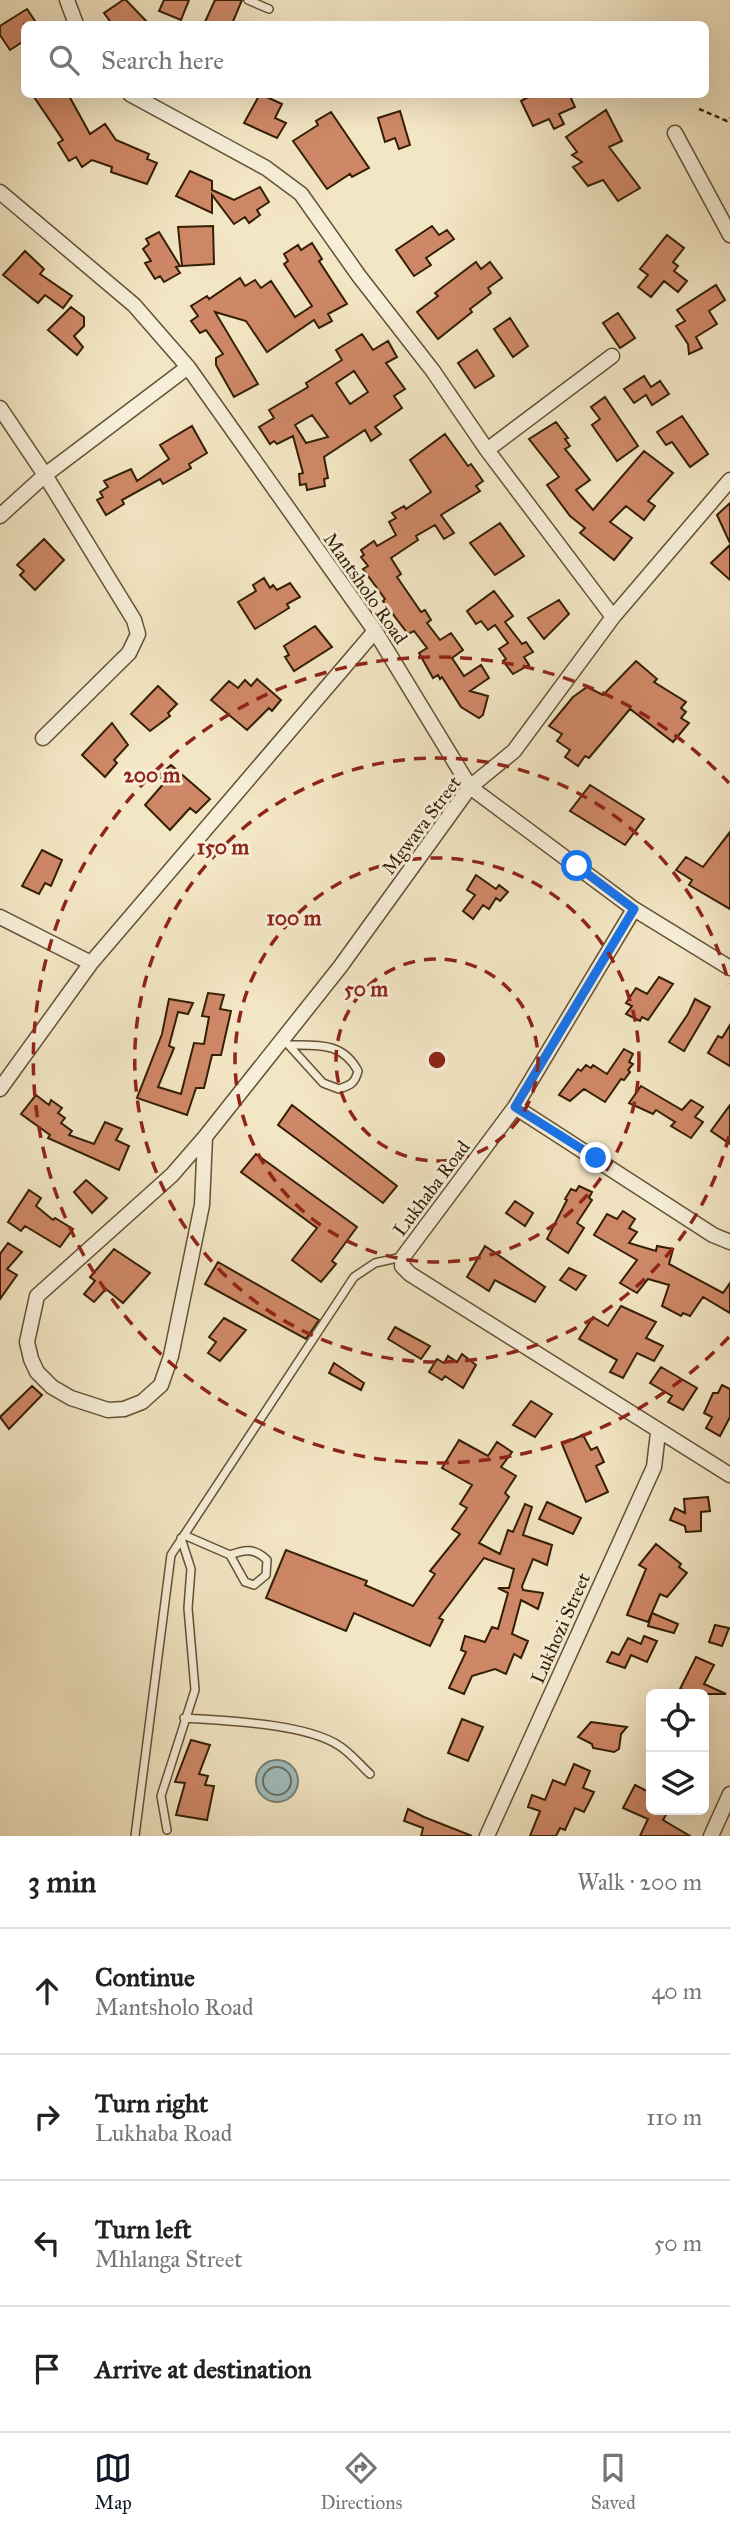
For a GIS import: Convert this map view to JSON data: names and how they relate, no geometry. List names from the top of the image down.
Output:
{
  "streets": {
    "street": [
      "Mantsholo Road",
      "Mgwava Street",
      "Lukhaba Road",
      "Lukhozi Street"
    ]
  },
  "crossings": [
    ["Mantsholo Road", "Mgwava Street"],
    ["Mantsholo Road", "Lukhaba Road"],
    ["Lukhaba Road", "Lukhozi Street"]
  ],
  "page": {
    "search": "Search here",
    "heading": ["3 min", "Walk · 200 m"],
    "list": [
      ["Continue", "Mantsholo Road", "40 m"],
      ["Turn right", "Lukhaba Road", "110 m"],
      ["Turn left", "Mhlanga Street", "50 m"],
      "Arrive at destination"
    ],
    "nav": ["Map", "Directions", "Saved"]
  },
  "rings": [
    "200 m",
    "150 m",
    "100 m",
    "50 m"
  ]
}
